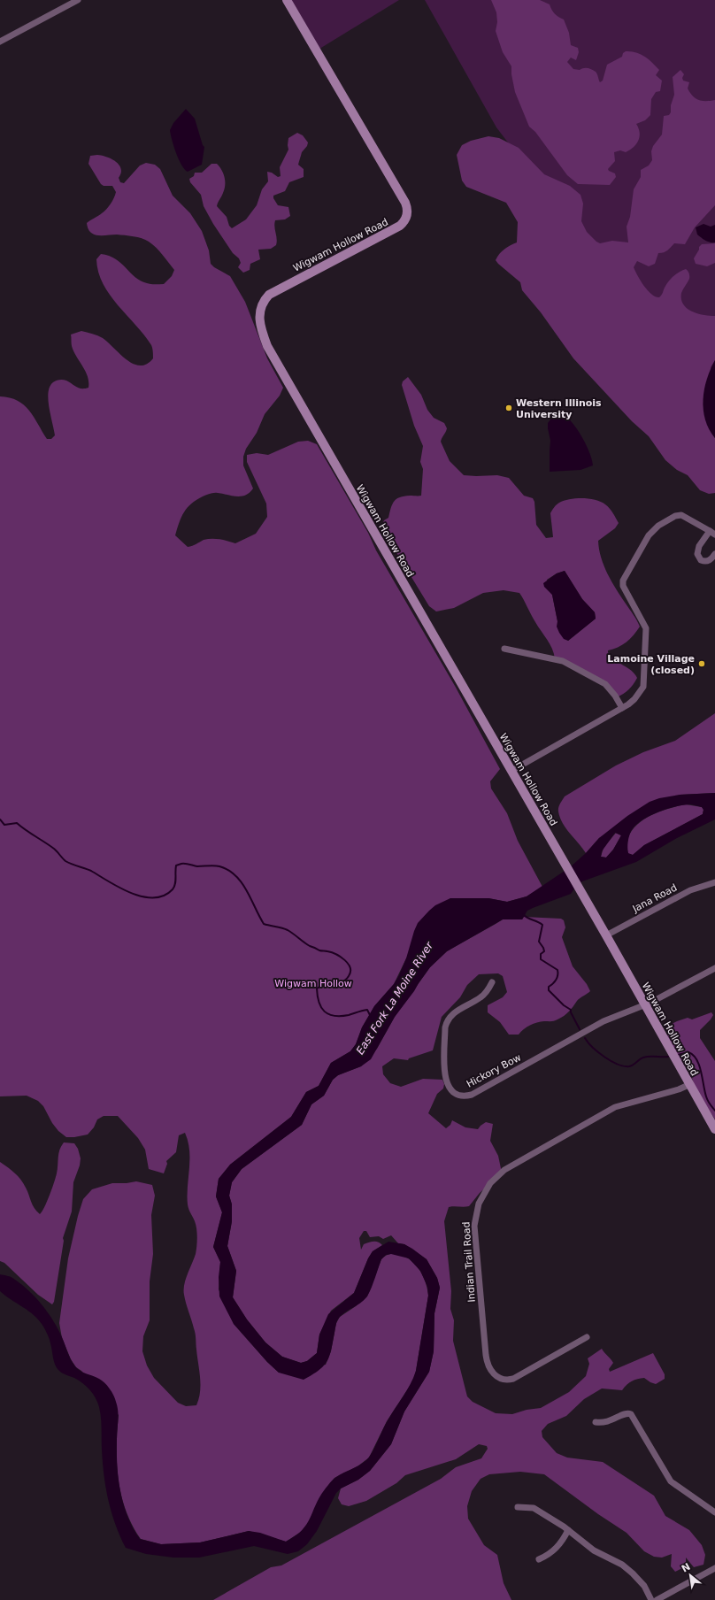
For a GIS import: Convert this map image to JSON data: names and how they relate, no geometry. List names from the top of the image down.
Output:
{
  "streets": {
    "street": [
      "Wigwam Hollow Road",
      "Jana Road",
      "Hickory Bow",
      "Indian Trail Road"
    ]
  },
  "crossings": [
    ["Wigwam Hollow Road", "Jana Road"],
    ["Wigwam Hollow Road", "Hickory Bow"],
    ["Wigwam Hollow Road", "Indian Trail Road"]
  ],
  "water": ["East Fork La Moine River"],
  "parks": ["Wigwam Hollow"],
  "places": ["Western Illinois University", "Lamoine Village (closed)"],
  "north": "top left"
}
